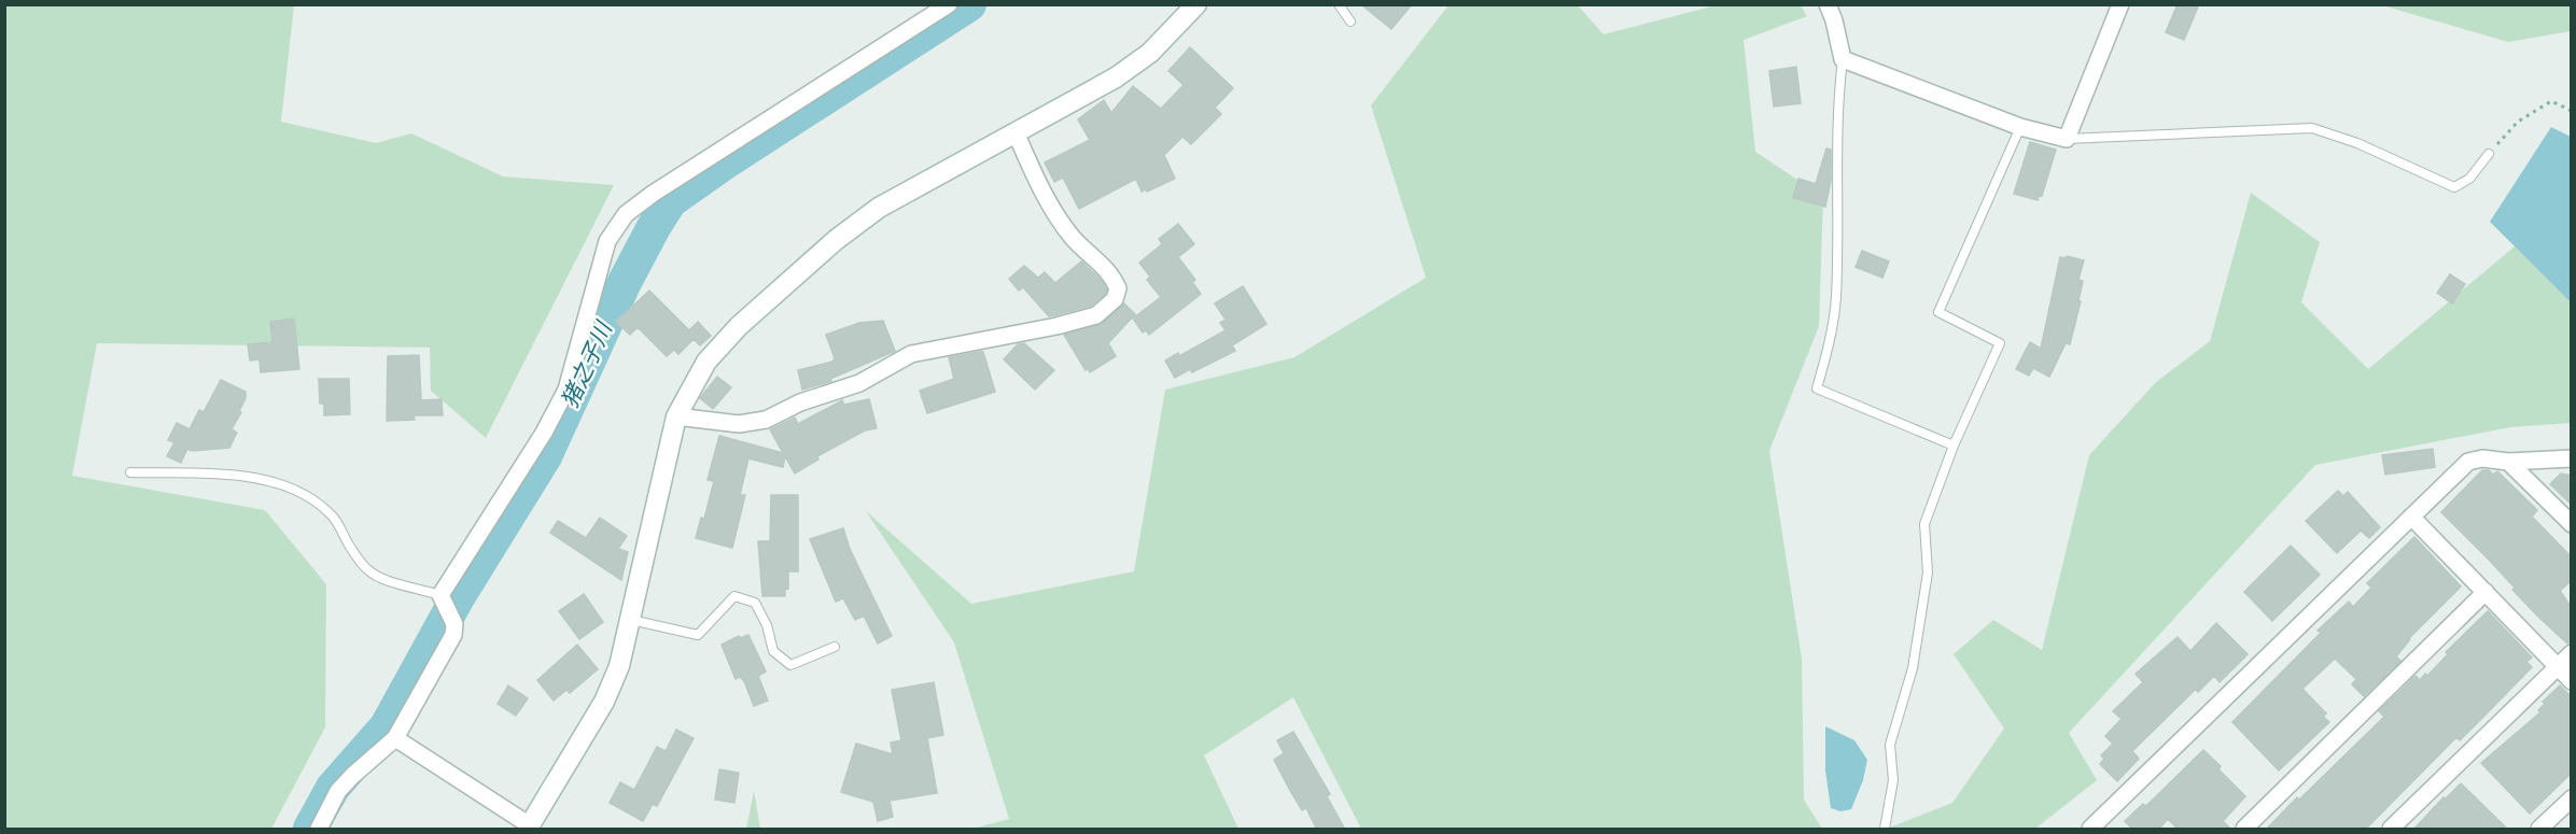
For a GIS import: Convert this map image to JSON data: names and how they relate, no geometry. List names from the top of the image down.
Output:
{
  "water": ["猪之子川"]
}
